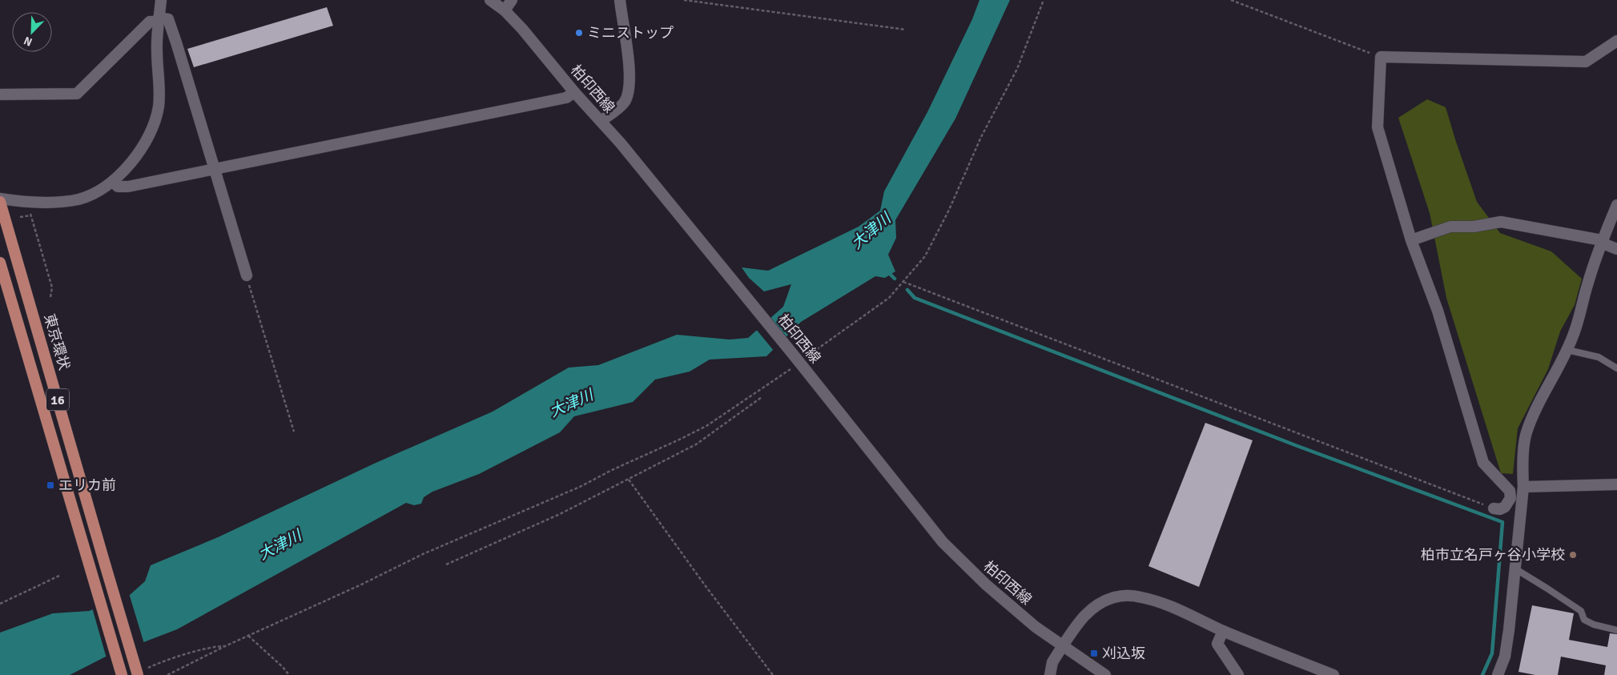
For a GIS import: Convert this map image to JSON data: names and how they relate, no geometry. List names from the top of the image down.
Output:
{
  "streets": {
    "highway": ["東京環状", "16"],
    "street": ["柏印西線"]
  },
  "water": ["大津川"],
  "places": {
    "other": ["ミニストップ", "柏市立名戸ヶ谷小学校"],
    "transit": ["エリカ前", "刈込坂"]
  },
  "north": "bottom left"
}
